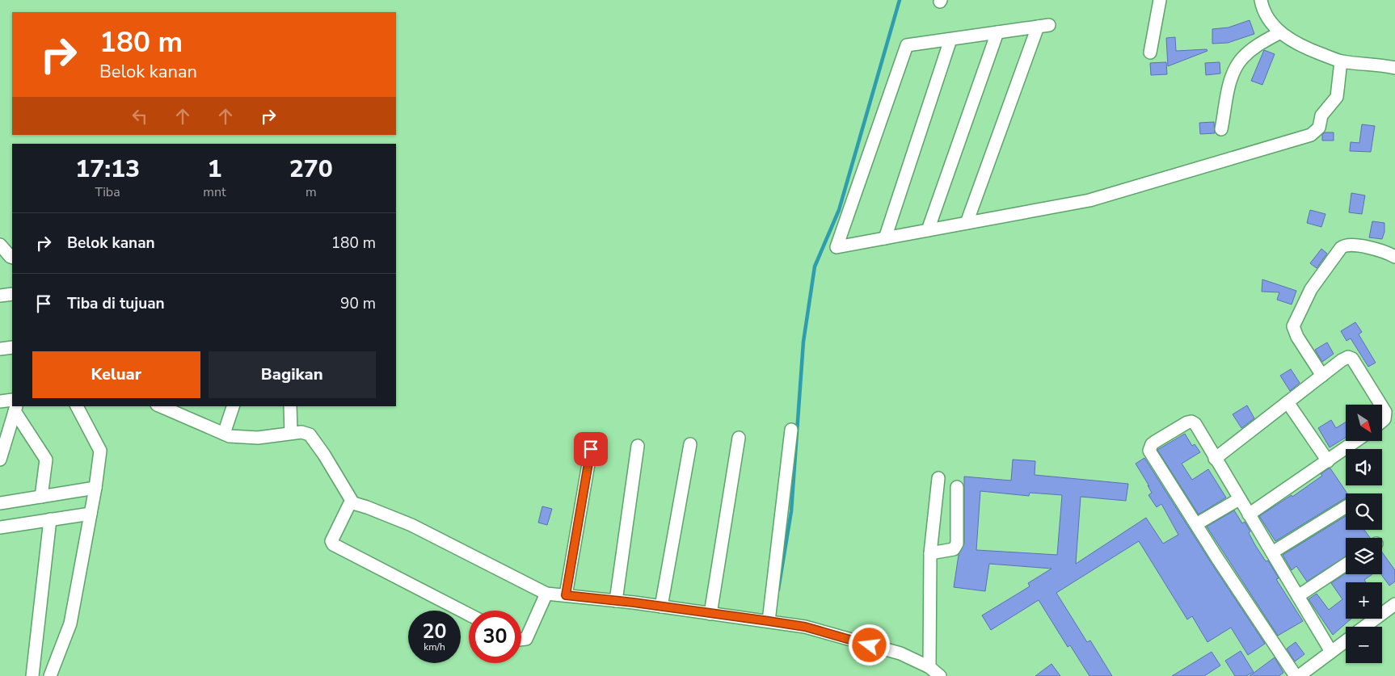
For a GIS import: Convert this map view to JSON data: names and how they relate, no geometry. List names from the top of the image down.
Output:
{
  "north": "bottom right",
  "page": {
    "turn": ["180 m", "Belok kanan"],
    "eta": [
      "17:13",
      "Tiba",
      "1",
      "mnt",
      "270",
      "m"
    ],
    "list": [
      {
        "name": "Belok kanan",
        "value": "180 m"
      },
      {
        "name": "Tiba di tujuan",
        "value": "90 m"
      }
    ],
    "buttons": ["Keluar", "Bagikan"],
    "map_buttons": ["+", "−"],
    "speed": "20 km/h",
    "limit": "30"
  }
}
